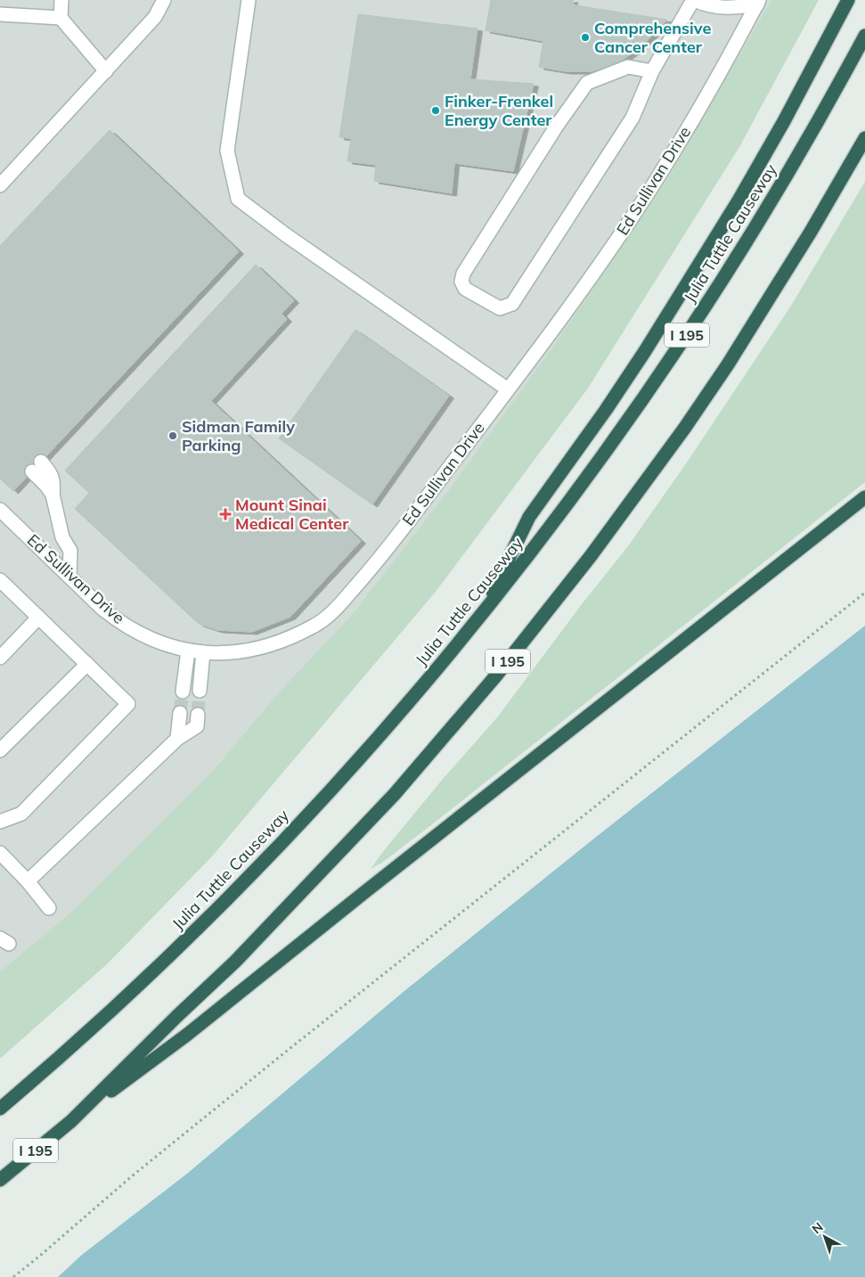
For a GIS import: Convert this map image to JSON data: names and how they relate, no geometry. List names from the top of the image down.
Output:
{
  "streets": {
    "highway": ["Julia Tuttle Causeway", "I 195"],
    "street": ["Ed Sullivan Drive"]
  },
  "places": {
    "other": ["Comprehensive Cancer Center", "Finker-Frenkel Energy Center", "Sidman Family Parking"],
    "health": ["Mount Sinai Medical Center"]
  },
  "north": "top left"
}
